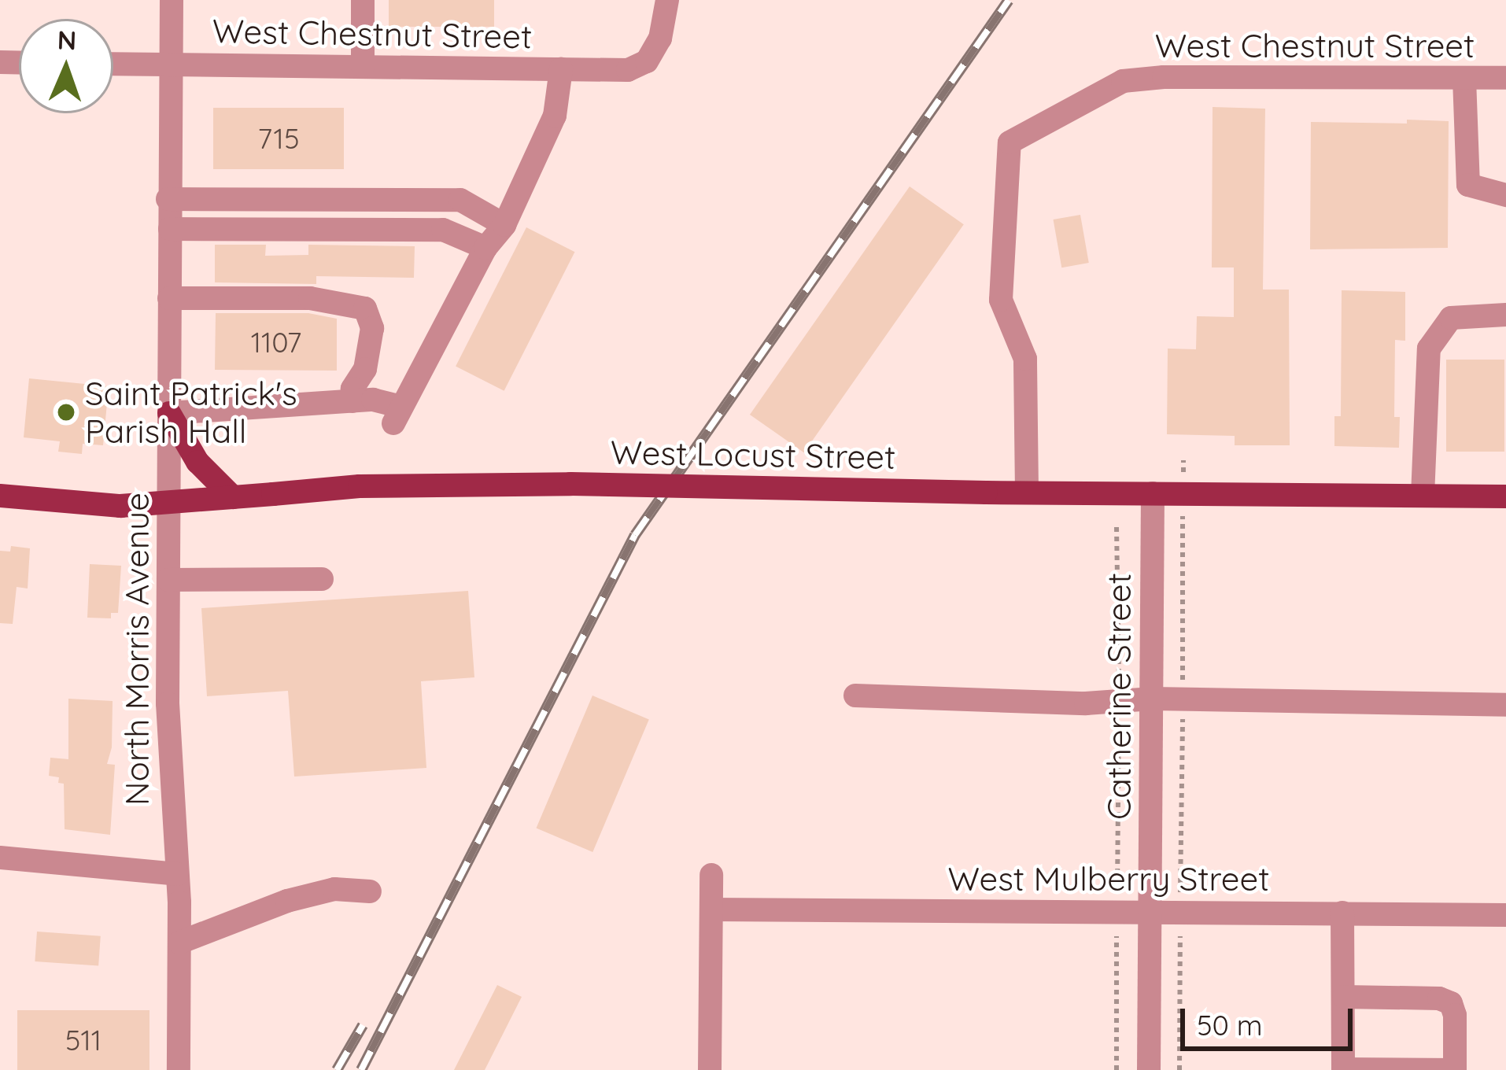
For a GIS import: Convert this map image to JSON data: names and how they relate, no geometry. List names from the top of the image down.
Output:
{
  "streets": {
    "main road": ["West Locust Street"],
    "street": [
      "West Chestnut Street",
      "North Morris Avenue",
      "Catherine Street",
      "West Mulberry Street"
    ]
  },
  "crossings": [
    ["West Chestnut Street", "West Locust Street"],
    ["West Chestnut Street", "North Morris Avenue"],
    ["West Locust Street", "North Morris Avenue"],
    ["West Locust Street", "Catherine Street"],
    ["Catherine Street", "West Mulberry Street"]
  ],
  "places": ["Saint Patrick's Parish Hall"],
  "house_numbers": ["715", "1107", "511"],
  "scale_bar": "50 m",
  "north": "top"
}
